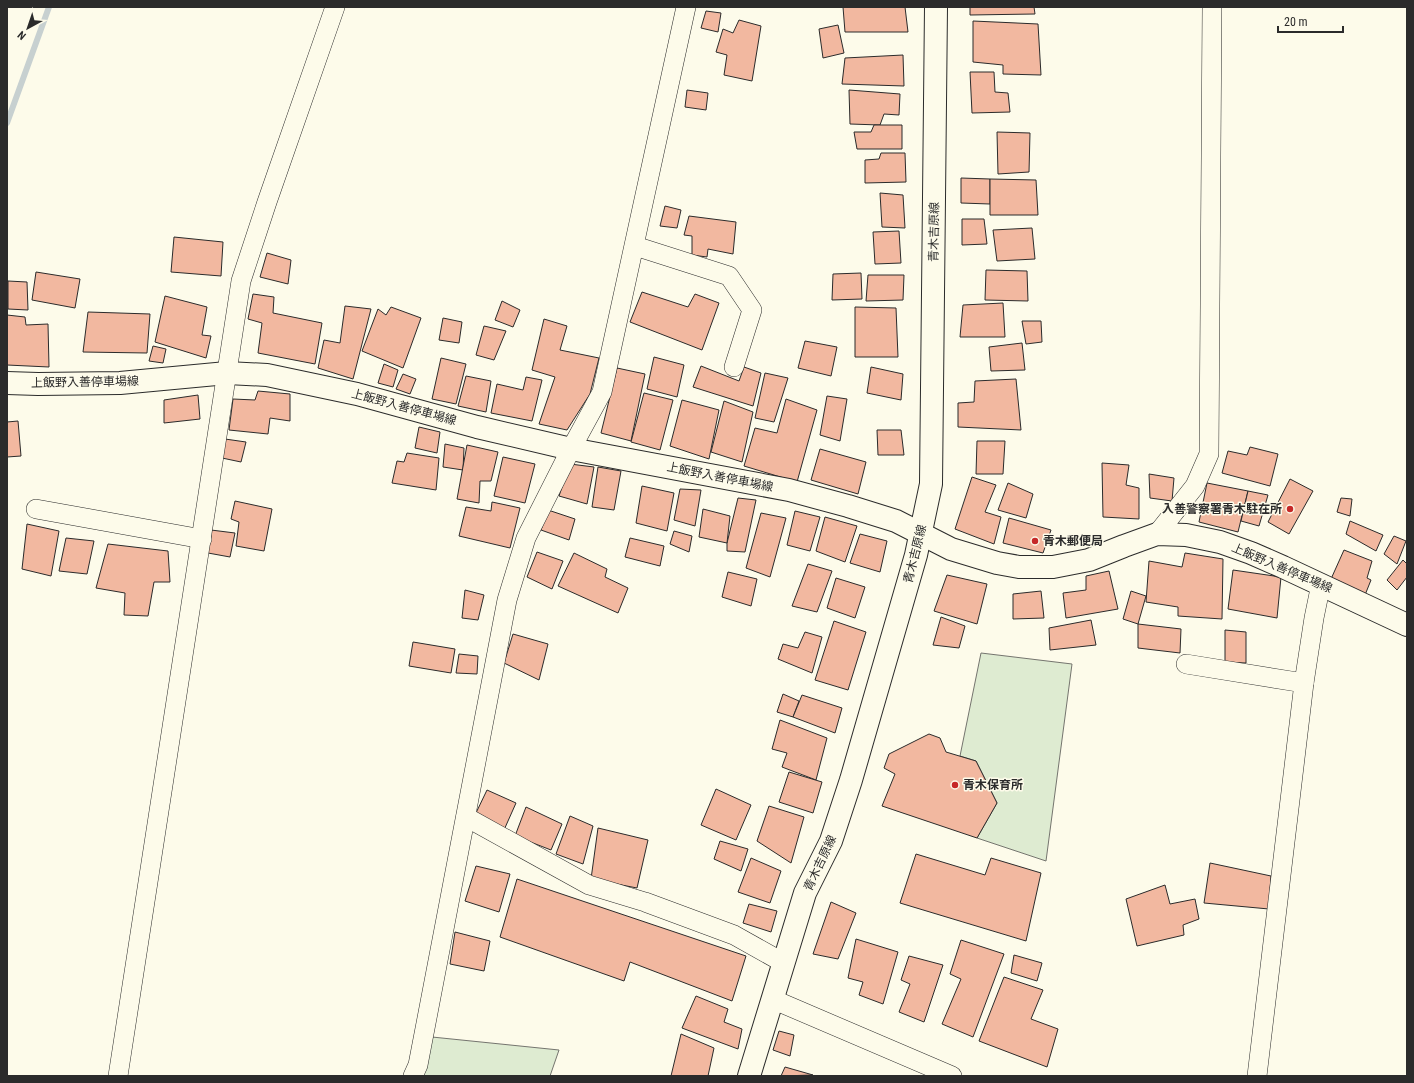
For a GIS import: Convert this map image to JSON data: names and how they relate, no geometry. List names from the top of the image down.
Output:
{
  "streets": {
    "main road": ["青木吉原線", "上飯野入善停車場線"]
  },
  "crossings": [
    ["青木吉原線", "上飯野入善停車場線"]
  ],
  "places": ["入善警察署青木駐在所", "青木郵便局", "青木保育所"],
  "scale_bar": "20 m",
  "north": "bottom left"
}
